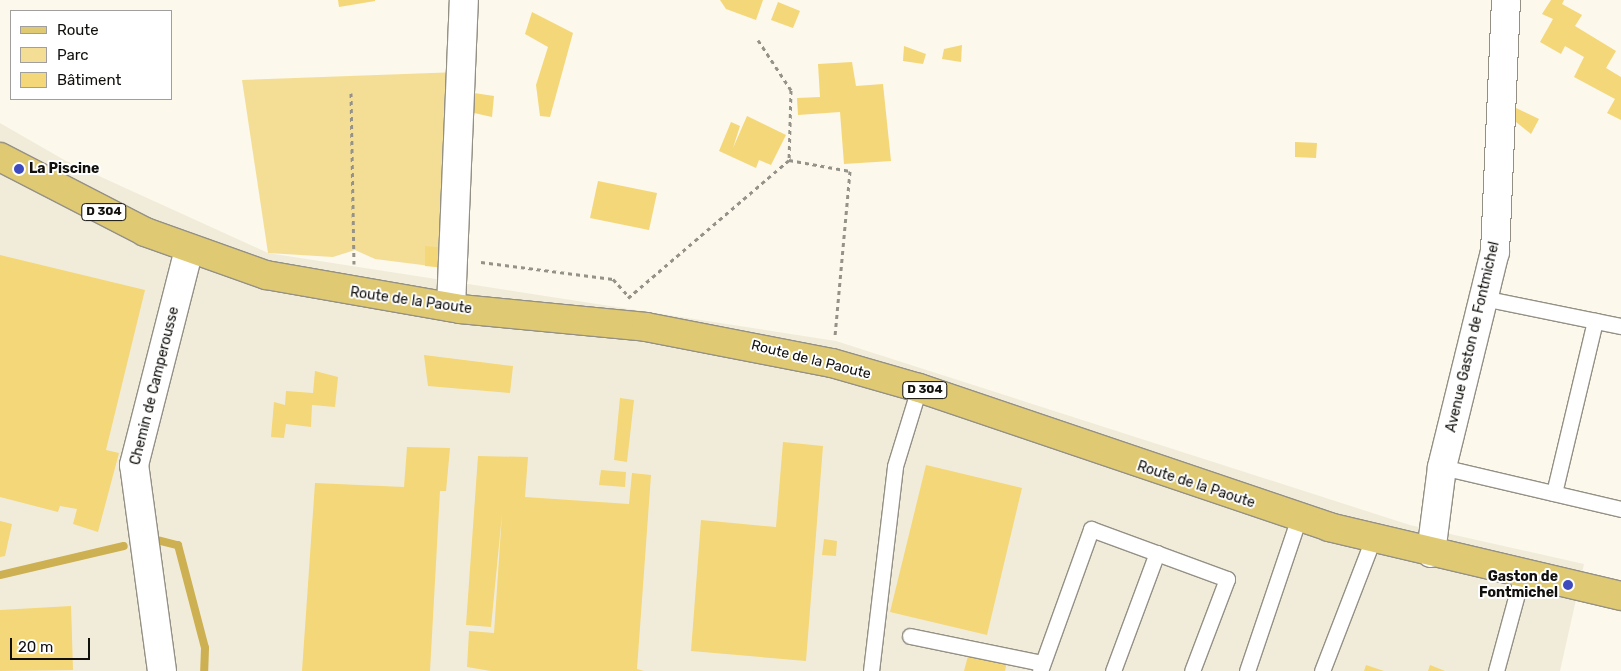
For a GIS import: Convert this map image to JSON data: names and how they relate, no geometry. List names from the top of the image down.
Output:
{
  "streets": {
    "main road": ["D 304", "Route de la Paoute"],
    "street": ["Avenue Gaston de Fontmichel", "Chemin de Camperousse"]
  },
  "crossings": [
    ["Route de la Paoute", "Avenue Gaston de Fontmichel"],
    ["Route de la Paoute", "Chemin de Camperousse"]
  ],
  "places": ["La Piscine", "Gaston de Fontmichel"],
  "legend": ["Route", "Parc", "Bâtiment"],
  "scale_bar": "20 m"
}
